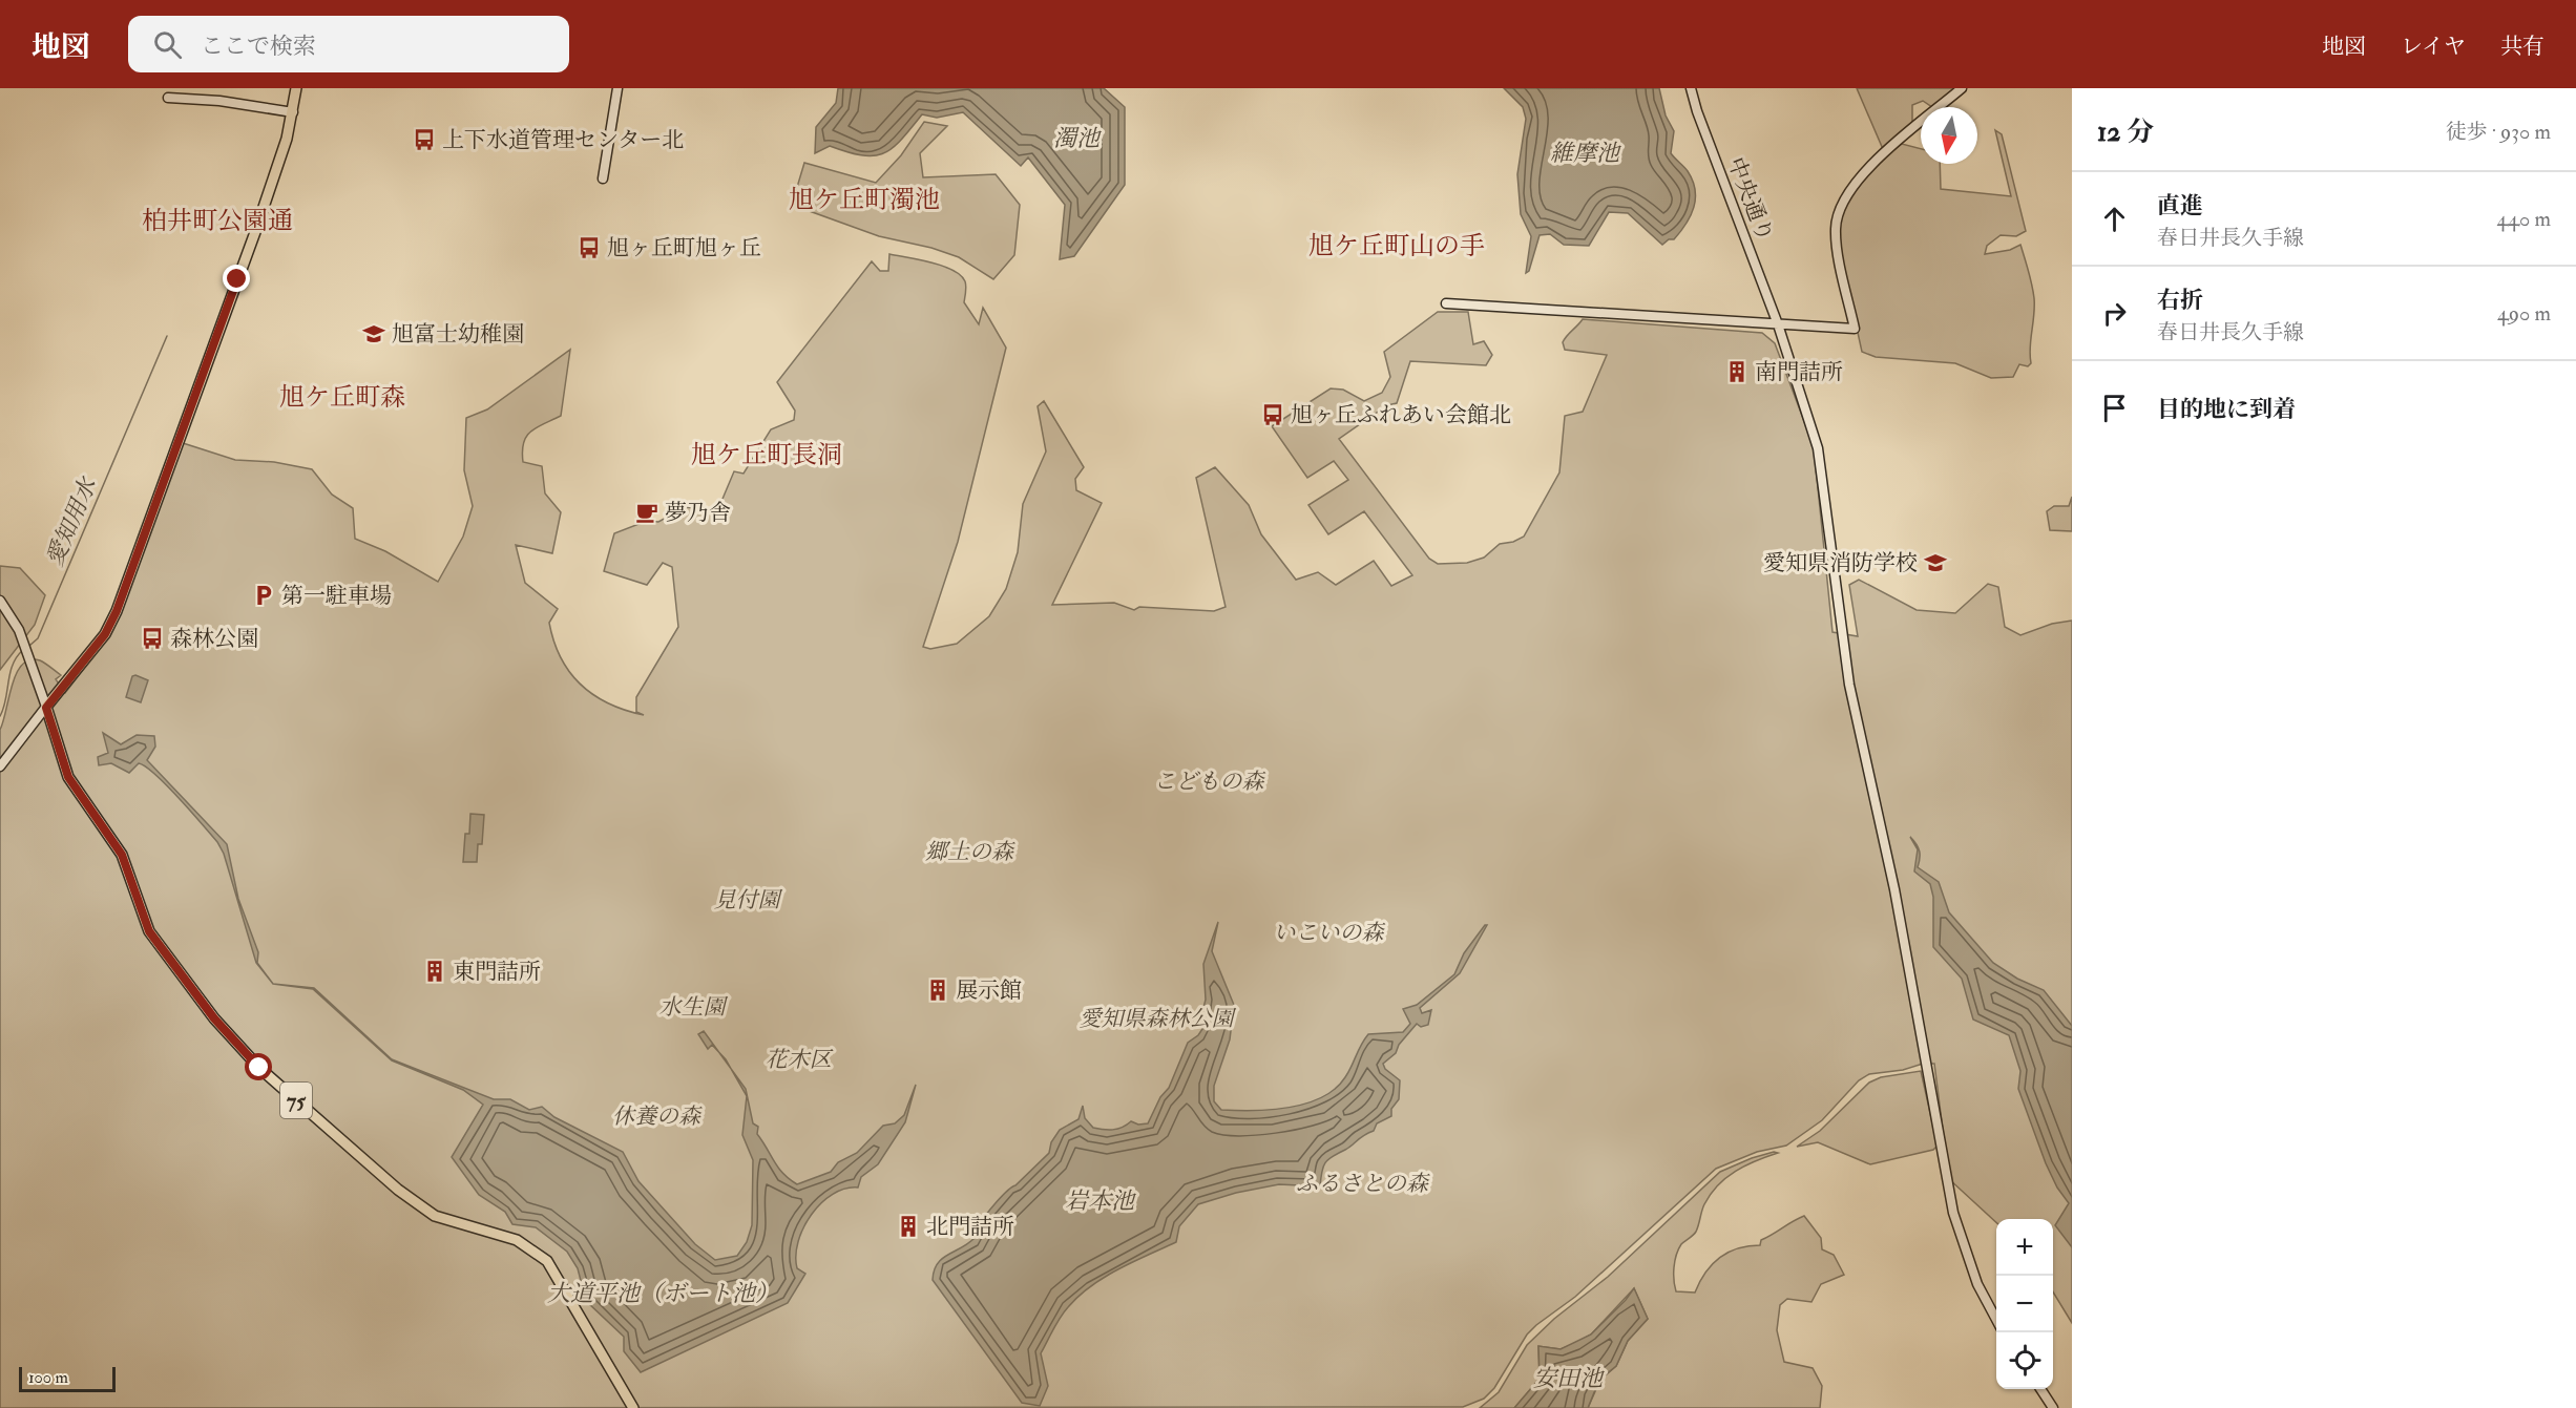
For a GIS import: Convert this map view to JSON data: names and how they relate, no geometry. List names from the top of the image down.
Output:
{
  "streets": {
    "main road": ["75"],
    "street": ["中央通り"]
  },
  "districts": [
    "旭ケ丘町濁池",
    "柏井町公園通",
    "旭ケ丘町山の手",
    "旭ケ丘町森",
    "旭ケ丘町長洞"
  ],
  "water": [
    "濁池",
    "維摩池",
    "愛知用水",
    "岩本池",
    "大道平池（ボート池）",
    "安田池"
  ],
  "parks": [
    "こどもの森",
    "郷土の森",
    "見付園",
    "いこいの森",
    "水生園",
    "愛知県森林公園",
    "花木区",
    "休養の森",
    "ふるさとの森"
  ],
  "places": {
    "bus stop": [
      "上下水道管理センター北",
      "旭ヶ丘町旭ヶ丘",
      "旭ヶ丘ふれあい会館北",
      "森林公園"
    ],
    "school or university": ["旭富士幼稚園", "愛知県消防学校"],
    "building": [
      "南門詰所",
      "東門詰所",
      "展示館",
      "北門詰所"
    ],
    "cafe": ["夢乃舎"],
    "parking": ["第一駐車場"]
  },
  "scale_bar": "100 m",
  "north": "bottom",
  "page": {
    "header": "地図",
    "search": "ここで検索",
    "nav": ["地図", "レイヤ", "共有"],
    "heading": ["12 分", "徒歩 · 930 m"],
    "list": [
      ["直進", "春日井長久手線", "440 m"],
      ["右折", "春日井長久手線", "490 m"],
      "目的地に到着"
    ],
    "map_buttons": ["+", "−"],
    "scale": "100 m"
  }
}
